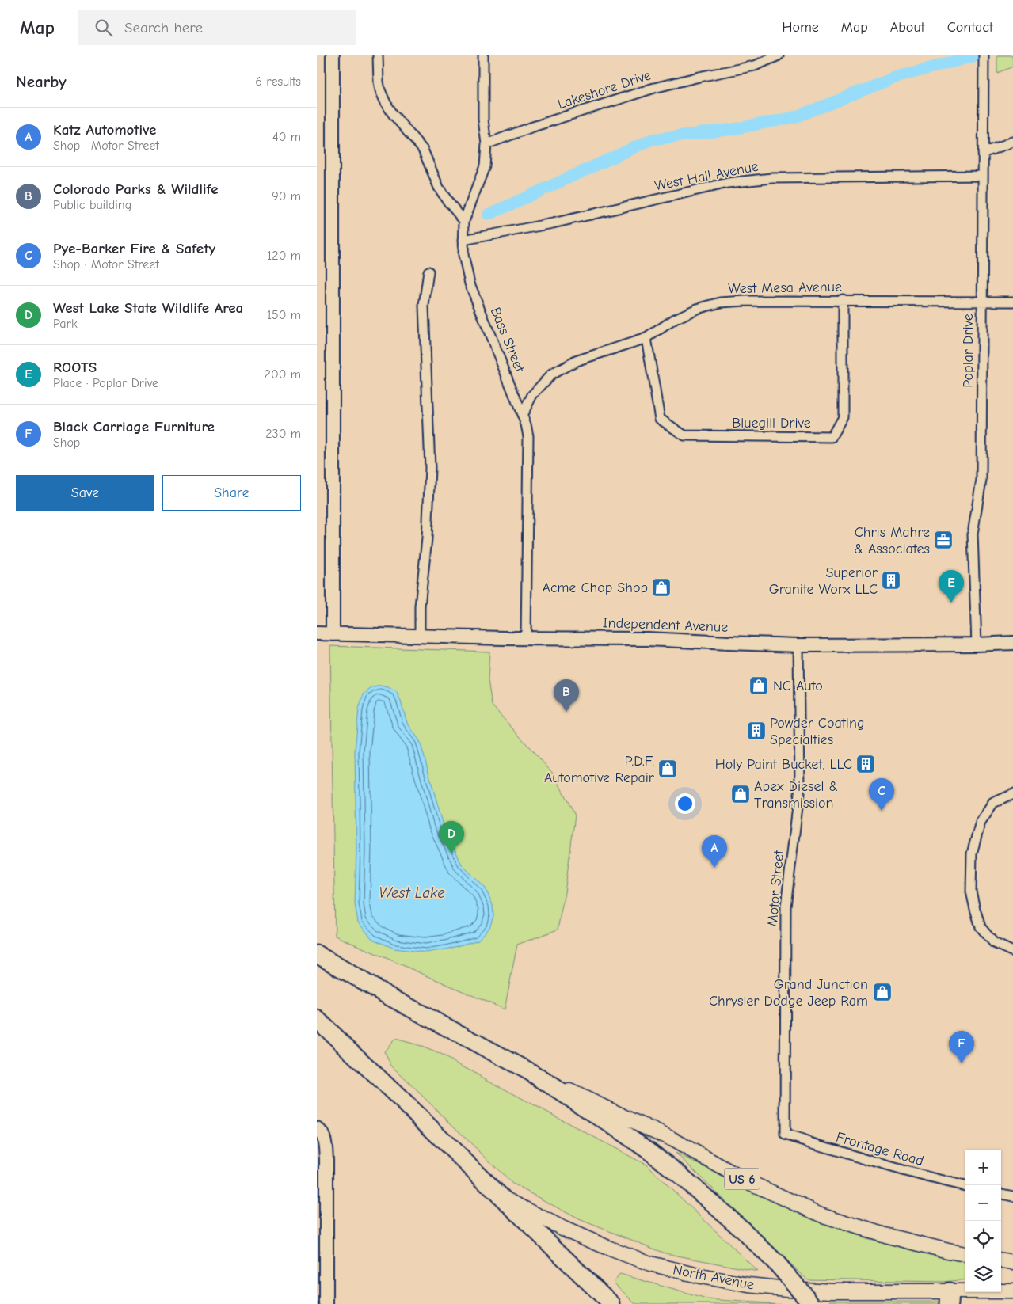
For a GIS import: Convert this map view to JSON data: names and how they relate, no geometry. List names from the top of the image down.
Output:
{
  "streets": {
    "main road": ["US 6", "North Avenue"],
    "street": [
      "Lakeshore Drive",
      "West Hall Avenue",
      "West Mesa Avenue",
      "Bass Street",
      "Poplar Drive",
      "Bluegill Drive",
      "Independent Avenue",
      "Motor Street",
      "Frontage Road"
    ]
  },
  "crossings": [
    ["Lakeshore Drive", "Bass Street"],
    ["West Hall Avenue", "Bass Street"],
    ["West Hall Avenue", "Poplar Drive"],
    ["West Mesa Avenue", "Bass Street"],
    ["West Mesa Avenue", "Poplar Drive"],
    ["West Mesa Avenue", "Bluegill Drive"],
    ["Bass Street", "Independent Avenue"],
    ["Poplar Drive", "Independent Avenue"],
    ["Independent Avenue", "Motor Street"],
    ["Motor Street", "Frontage Road"]
  ],
  "water": ["West Lake"],
  "places": {
    "office": ["Chris Mahre & Associates"],
    "building": ["Superior Granite Worx LLC", "Powder Coating Specialties", "Holy Paint Bucket, LLC"],
    "shop": [
      "Acme Chop Shop",
      "NC Auto",
      "P.D.F. Automotive Repair",
      "Apex Diesel & Transmission",
      "Grand Junction Chrysler Dodge Jeep Ram"
    ]
  },
  "page": {
    "header": "Map",
    "search": "Search here",
    "nav": [
      "Home",
      "Map",
      "About",
      "Contact"
    ],
    "heading": ["Nearby", "6 results"],
    "list": [
      {
        "mark": "A",
        "name": "Katz Automotive",
        "note": "Shop · Motor Street",
        "value": "40 m"
      },
      {
        "mark": "B",
        "name": "Colorado Parks & Wildlife",
        "note": "Public building",
        "value": "90 m"
      },
      {
        "mark": "C",
        "name": "Pye-Barker Fire & Safety",
        "note": "Shop · Motor Street",
        "value": "120 m"
      },
      {
        "mark": "D",
        "name": "West Lake State Wildlife Area",
        "note": "Park",
        "value": "150 m"
      },
      {
        "mark": "E",
        "name": "ROOTS",
        "note": "Place · Poplar Drive",
        "value": "200 m"
      },
      {
        "mark": "F",
        "name": "Black Carriage Furniture",
        "note": "Shop",
        "value": "230 m"
      }
    ],
    "buttons": ["Save", "Share"],
    "pins": [
      "E",
      "B",
      "C",
      "D",
      "A",
      "F"
    ],
    "map_buttons": ["+", "−"]
  }
}
